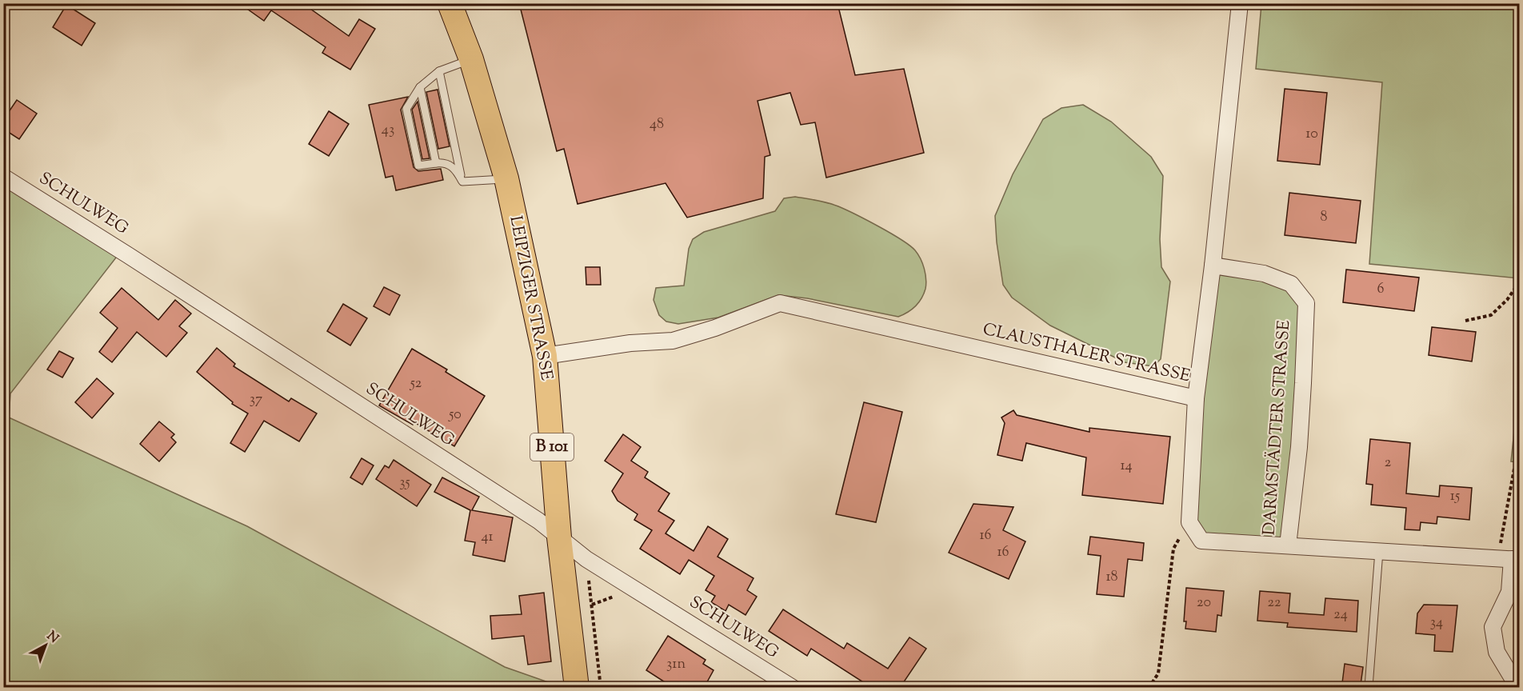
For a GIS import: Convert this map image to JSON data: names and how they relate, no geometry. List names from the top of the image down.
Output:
{
  "streets": {
    "main road": ["LEIPZIGER STRASSE", "B 101"],
    "street": ["SCHULWEG", "CLAUSTHALER STRASSE", "DARMSTÄDTER STRASSE"]
  },
  "crossings": [
    ["SCHULWEG", "LEIPZIGER STRASSE"],
    ["LEIPZIGER STRASSE", "CLAUSTHALER STRASSE"]
  ],
  "house_numbers": [
    "48",
    "43",
    "10",
    "8",
    "6",
    "52",
    "37",
    "50",
    "2",
    "14",
    "35",
    "15",
    "16",
    "41",
    "16",
    "18",
    "20",
    "22",
    "24",
    "34",
    "31n"
  ],
  "north": "top right"
}
